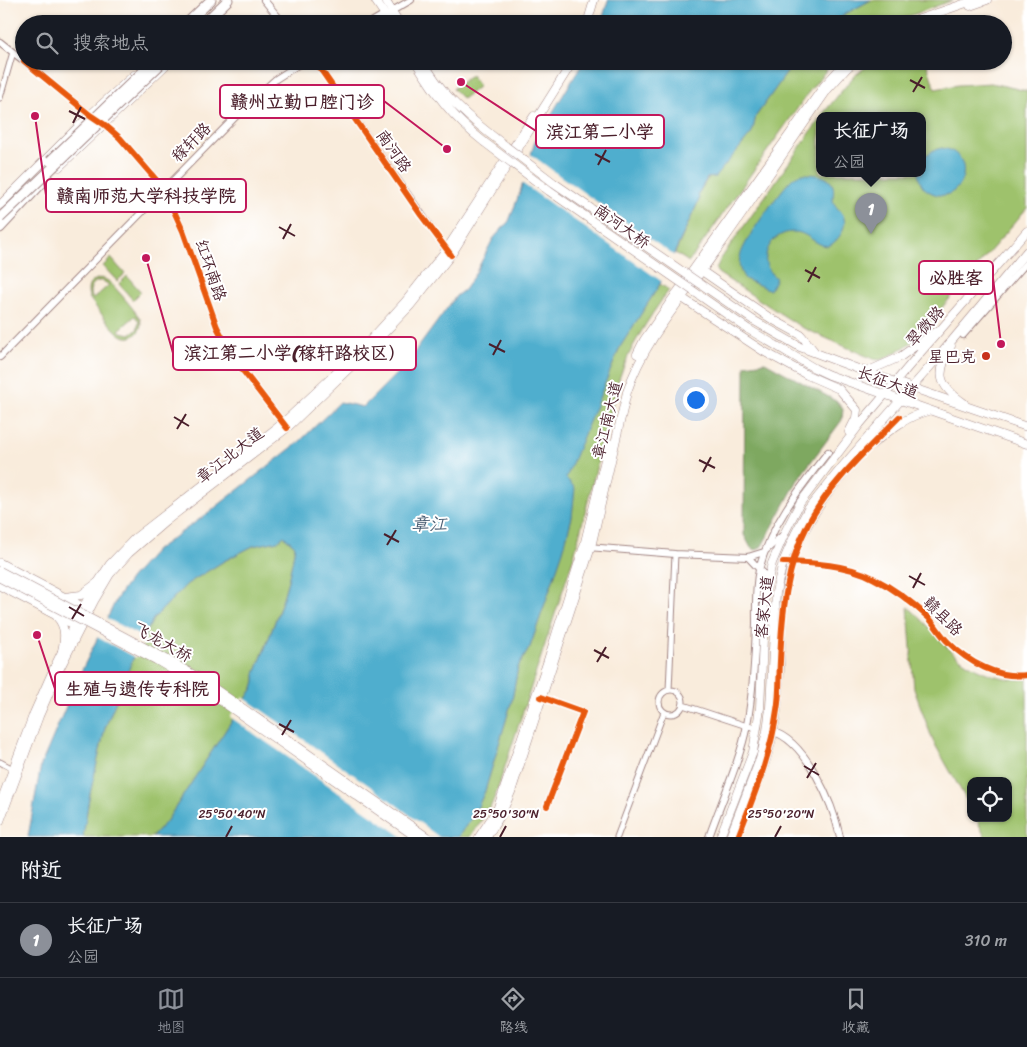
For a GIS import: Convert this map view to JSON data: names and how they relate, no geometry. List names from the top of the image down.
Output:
{
  "streets": {
    "main road": [
      "南河大桥",
      "翠微路",
      "长征大道",
      "章江南大道",
      "章江北大道",
      "客家大道",
      "飞龙大桥"
    ],
    "street": [
      "稼轩路",
      "南河路",
      "红环南路",
      "赣县路"
    ]
  },
  "crossings": [
    ["稼轩路", "红环南路"],
    ["南河路", "章江北大道"],
    ["南河大桥", "长征大道"],
    ["红环南路", "章江北大道"],
    ["翠微路", "长征大道"],
    ["翠微路", "客家大道"],
    ["长征大道", "客家大道"],
    ["客家大道", "赣县路"]
  ],
  "water": ["章江"],
  "places": [
    "滨江第二小学",
    "赣南师范大学科技学院",
    "赣州立勤口腔门诊",
    "滨江第二小学(稼轩路校区）",
    "必胜客",
    "星巴克",
    "生殖与遗传专科院"
  ],
  "page": {
    "search": "搜索地点",
    "popup": ["长征广场", "公园"],
    "pins": "1",
    "heading": "附近",
    "list": [
      {
        "mark": "1",
        "name": "长征广场",
        "note": "公园",
        "value": "310 m"
      }
    ],
    "nav": ["地图", "路线", "收藏"]
  },
  "coordinates": ["25°50'40\"N", "25°50'30\"N", "25°50'20\"N"]
}
